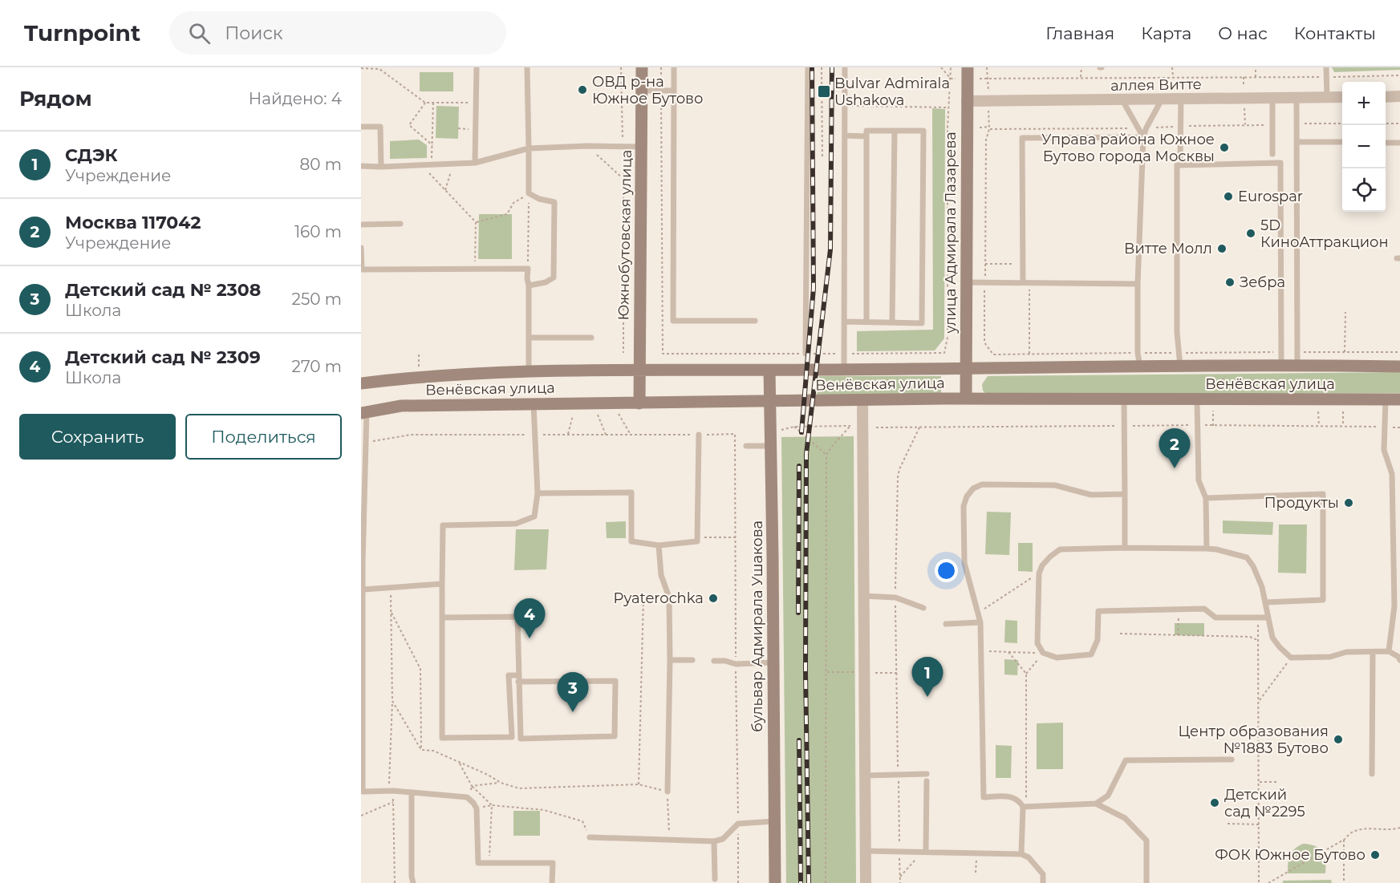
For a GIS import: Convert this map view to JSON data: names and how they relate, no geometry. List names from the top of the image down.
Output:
{
  "streets": {
    "main road": [
      "улица Адмирала Лазарева",
      "Южнобутовская улица",
      "Венёвская улица",
      "бульвар Адмирала Ушакова"
    ],
    "street": ["аллея Витте"]
  },
  "crossings": [
    ["аллея Витте", "улица Адмирала Лазарева"],
    ["улица Адмирала Лазарева", "Венёвская улица"],
    ["Южнобутовская улица", "Венёвская улица"],
    ["Венёвская улица", "бульвар Адмирала Ушакова"]
  ],
  "places": {
    "other": [
      "ОВД р-на Южное Бутово",
      "Управа района Южное Бутово города Москвы",
      "Eurospar",
      "5D КиноАттракцион",
      "Витте Молл",
      "Зебра",
      "Продукты",
      "Pyaterochka",
      "Центр образования №1883 Бутово",
      "Детский сад №2295",
      "ФОК Южное Бутово"
    ],
    "transit": ["Bulvar Admirala Ushakova"]
  },
  "page": {
    "header": "Turnpoint",
    "search": "Поиск",
    "nav": [
      "Главная",
      "Карта",
      "О нас",
      "Контакты"
    ],
    "heading": ["Рядом", "Найдено: 4"],
    "map_buttons": ["+", "−"],
    "list": [
      {
        "mark": "1",
        "name": "СДЭК",
        "note": "Учреждение",
        "value": "80 m"
      },
      {
        "mark": "2",
        "name": "Москва 117042",
        "note": "Учреждение",
        "value": "160 m"
      },
      {
        "mark": "3",
        "name": "Детский сад № 2308",
        "note": "Школа",
        "value": "250 m"
      },
      {
        "mark": "4",
        "name": "Детский сад № 2309",
        "note": "Школа",
        "value": "270 m"
      }
    ],
    "buttons": ["Сохранить", "Поделиться"],
    "pins": [
      "2",
      "4",
      "1",
      "3"
    ]
  }
}
